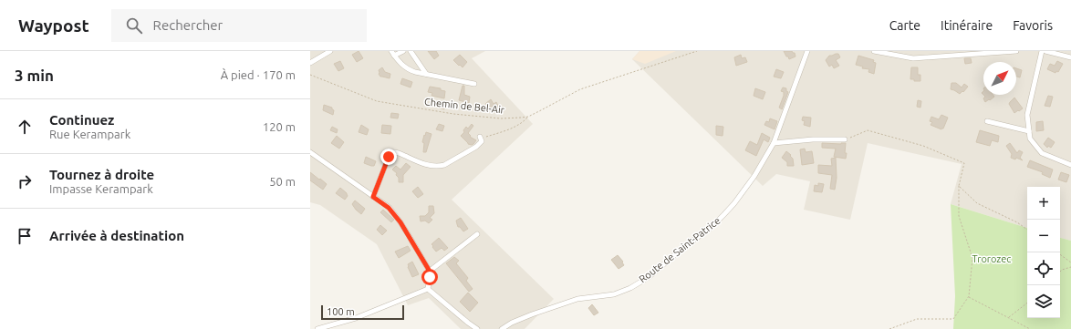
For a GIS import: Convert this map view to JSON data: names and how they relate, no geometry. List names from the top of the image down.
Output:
{
  "streets": {
    "street": ["Route de Saint-Patrice"],
    "path": ["Chemin de Bel-Air"]
  },
  "parks": ["Trorozec"],
  "scale_bar": "100 m",
  "north": "top right",
  "page": {
    "header": "Waypost",
    "search": "Rechercher",
    "nav": ["Carte", "Itinéraire", "Favoris"],
    "heading": ["3 min", "À pied · 170 m"],
    "list": [
      ["Continuez", "Rue Kerampark", "120 m"],
      ["Tournez à droite", "Impasse Kerampark", "50 m"],
      "Arrivée à destination"
    ],
    "map_buttons": ["+", "−"],
    "scale": "100 m"
  }
}
